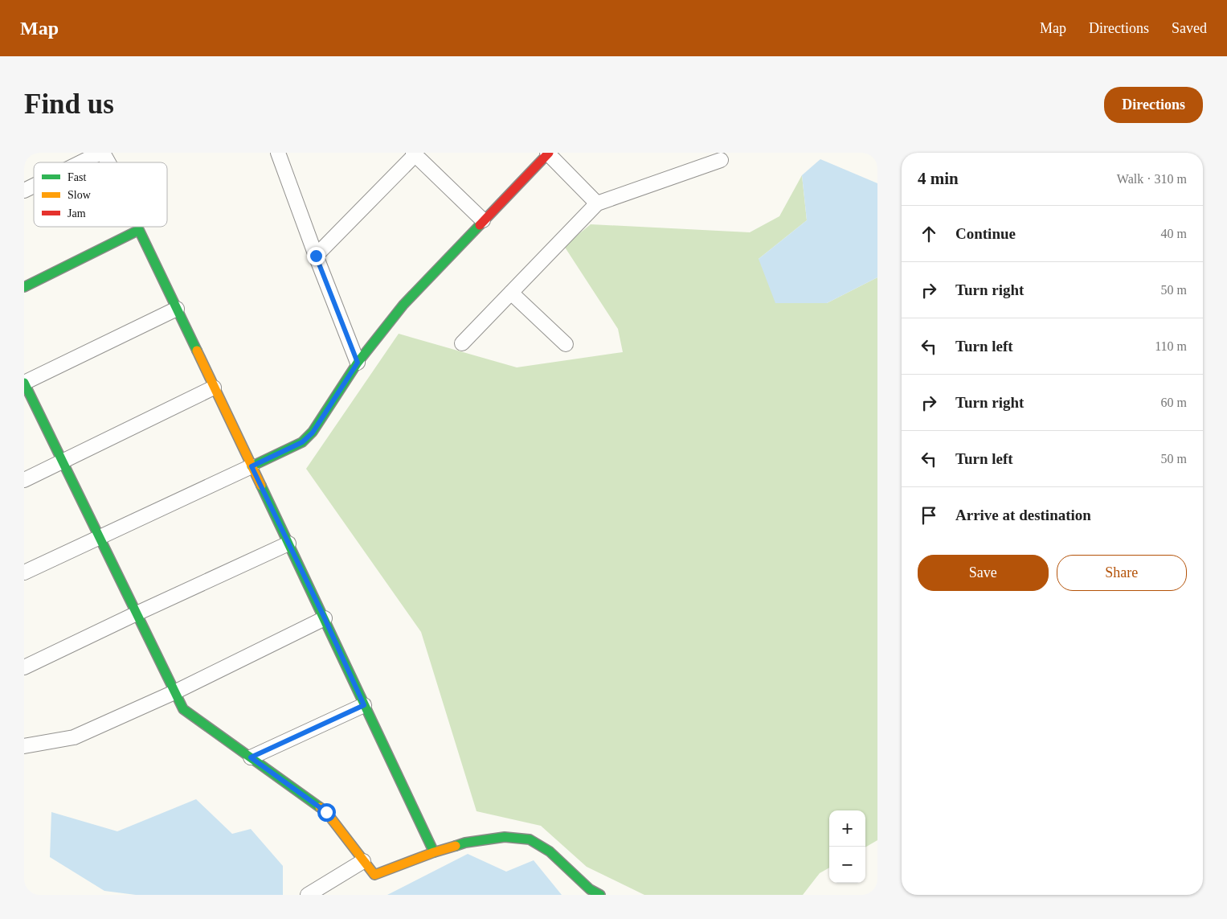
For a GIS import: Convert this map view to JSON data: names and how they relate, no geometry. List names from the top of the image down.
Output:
{
  "legend": ["Fast", "Slow", "Jam"],
  "page": {
    "header": "Map",
    "nav": ["Map", "Directions", "Saved"],
    "buttons": [
      "Directions",
      ["Save", "Share"]
    ],
    "title": "Find us",
    "heading": ["4 min", "Walk · 310 m"],
    "list": [
      ["Continue", "40 m"],
      ["Turn right", "50 m"],
      ["Turn left", "110 m"],
      ["Turn right", "60 m"],
      ["Turn left", "50 m"],
      "Arrive at destination"
    ],
    "map_buttons": ["+", "−"]
  }
}
